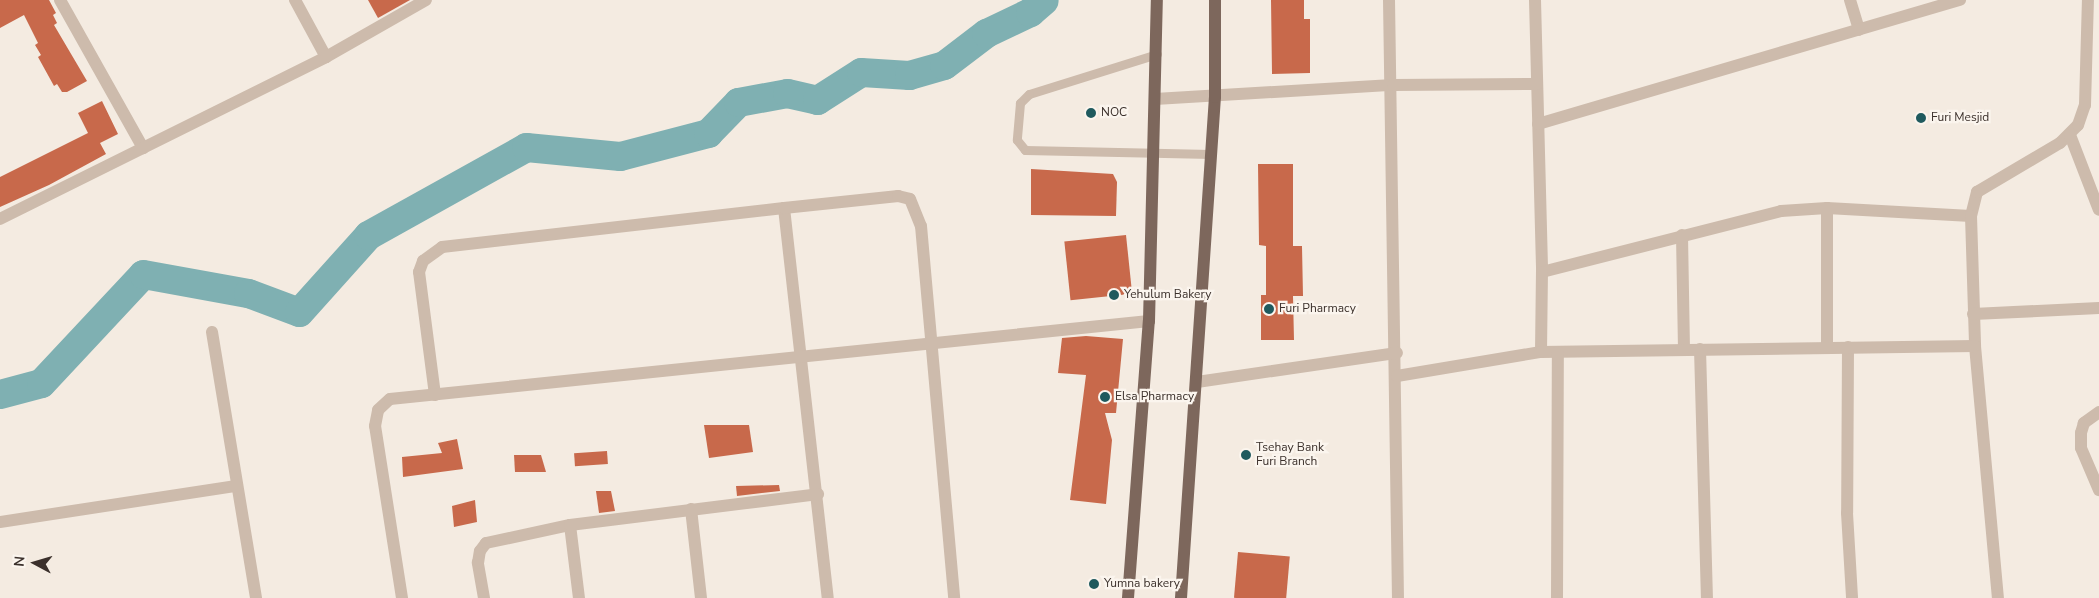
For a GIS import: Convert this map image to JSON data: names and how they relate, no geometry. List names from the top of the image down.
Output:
{
  "places": [
    "NOC",
    "Furi Mesjid",
    "Yehulum Bakery",
    "Furi Pharmacy",
    "Elsa Pharmacy",
    "Tsehay Bank Furi Branch",
    "Yumna bakery"
  ],
  "north": "left"
}
